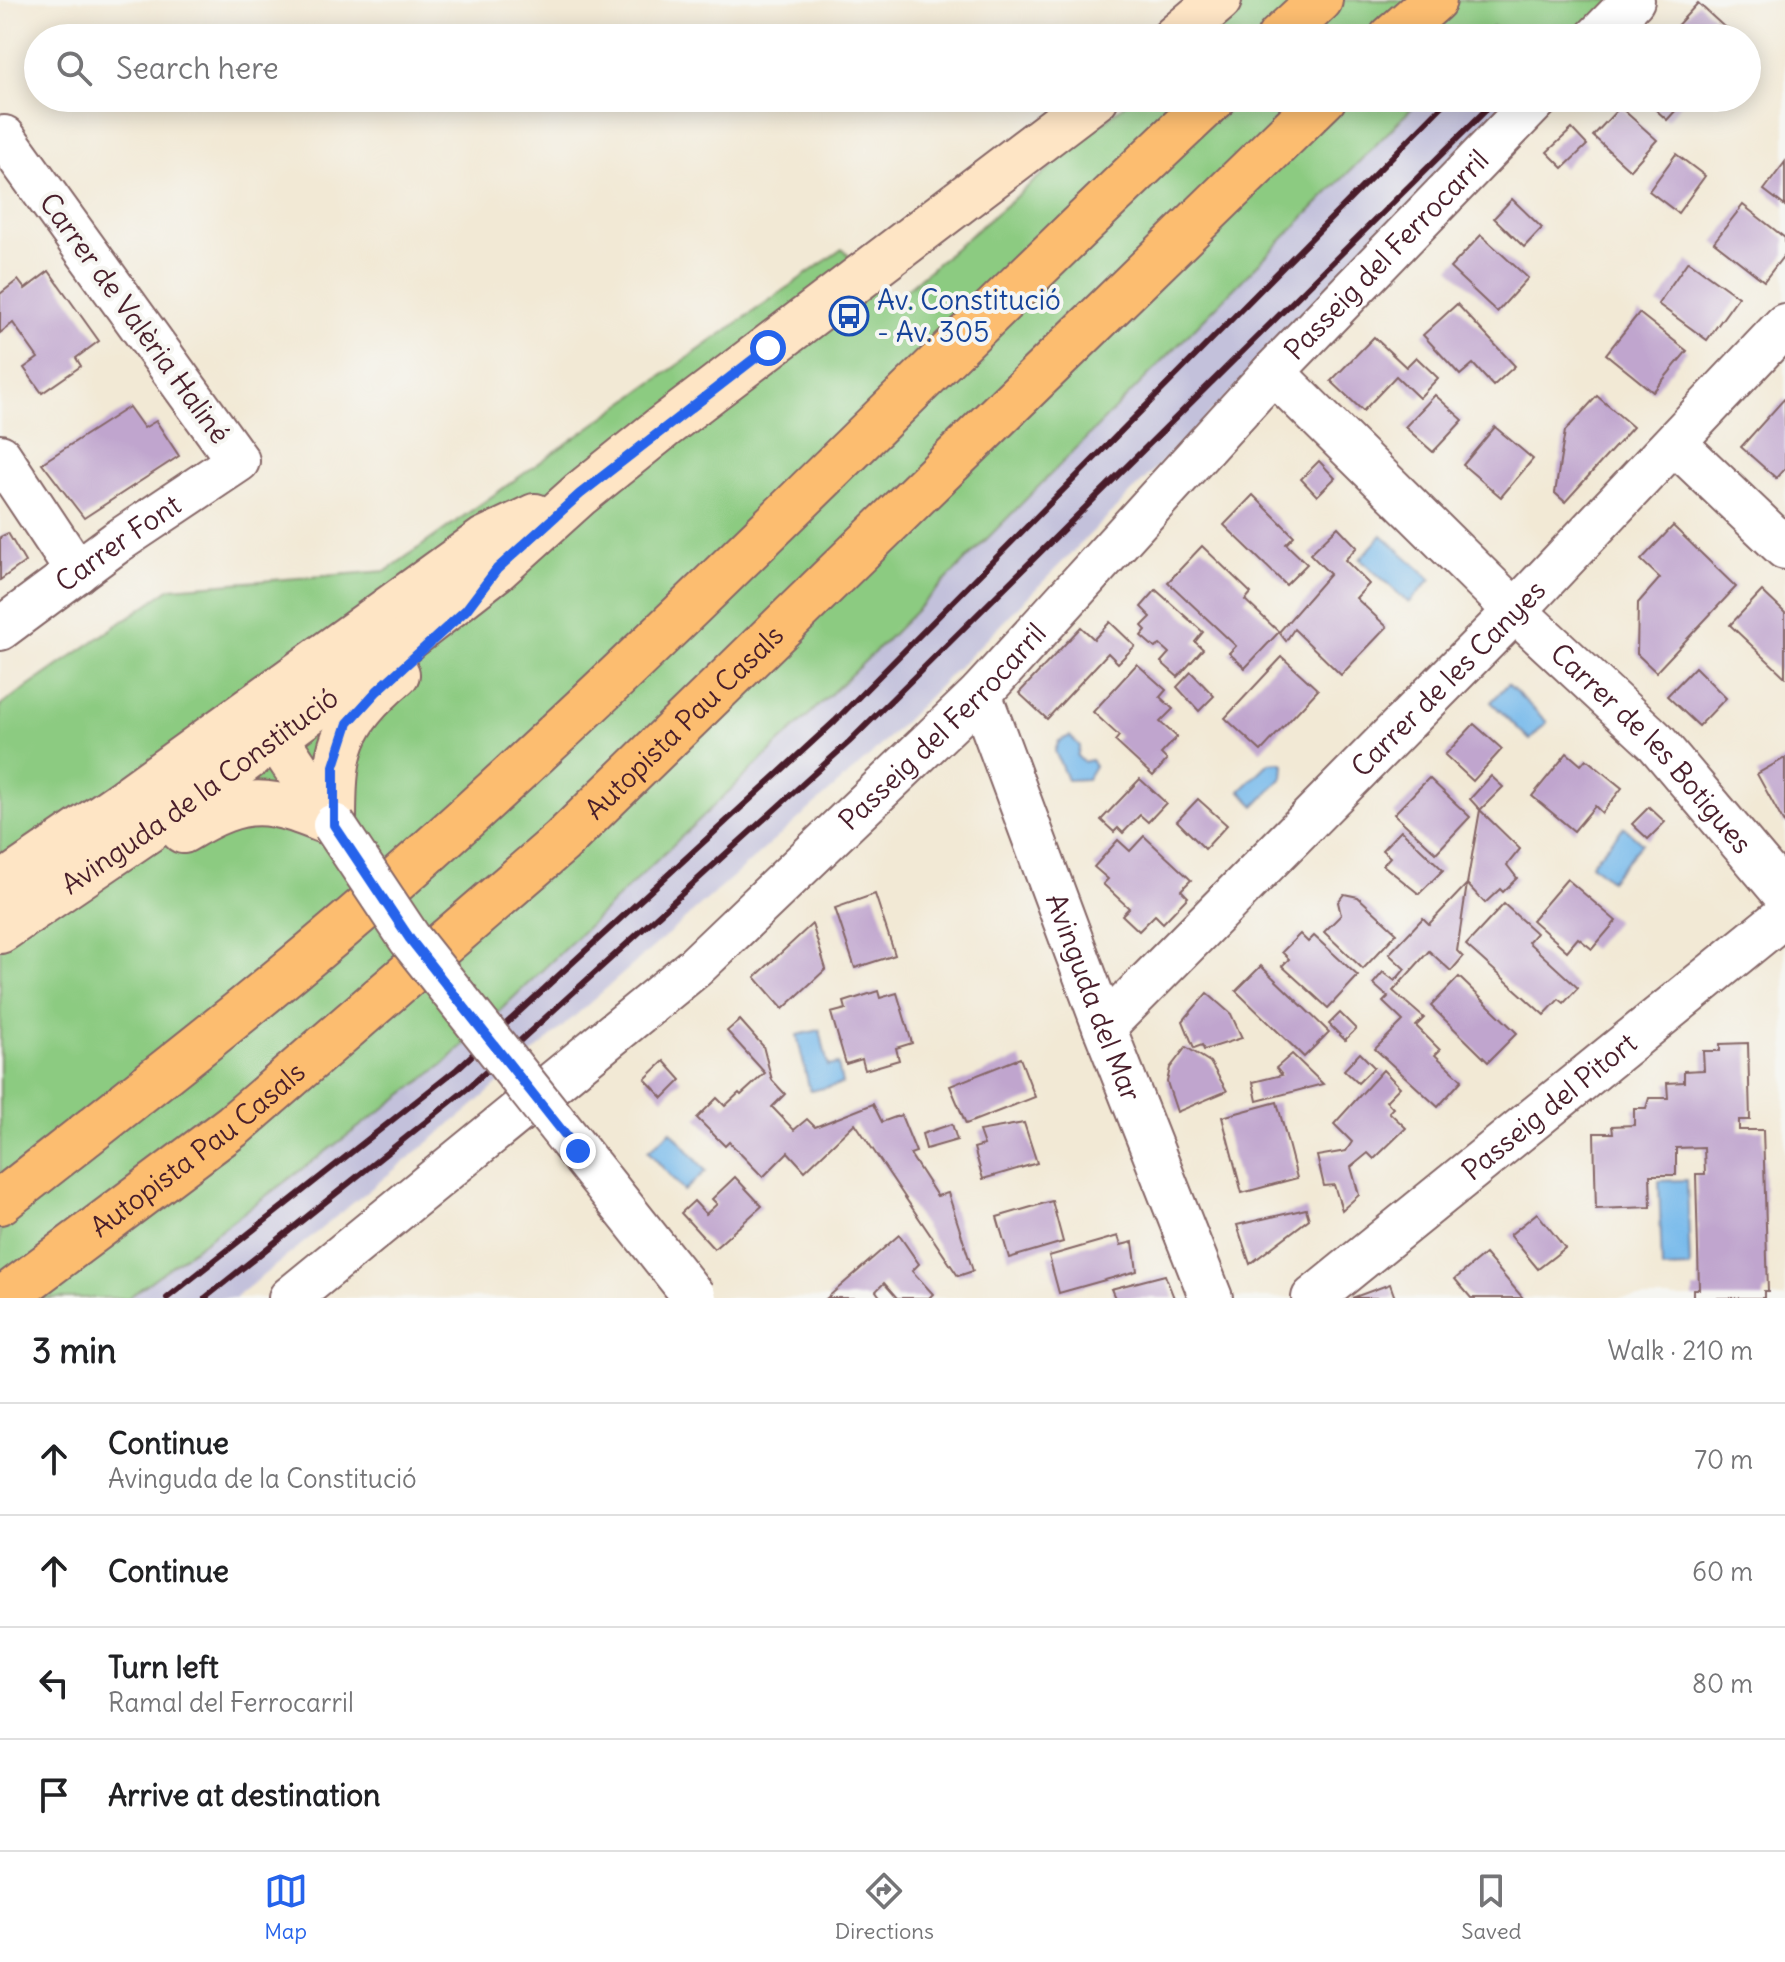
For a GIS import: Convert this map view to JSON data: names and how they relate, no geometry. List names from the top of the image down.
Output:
{
  "streets": {
    "highway": ["Autopista Pau Casals"],
    "street": [
      "Passeig del Ferrocarril",
      "Carrer de Valèria Haliné",
      "Carrer Font",
      "Carrer de les Canyes",
      "Carrer de les Botigues",
      "Avinguda de la Constitució",
      "Avinguda del Mar",
      "Passeig del Pitort"
    ]
  },
  "crossings": [
    ["Passeig del Ferrocarril", "Carrer de les Botigues"],
    ["Passeig del Ferrocarril", "Avinguda del Mar"],
    ["Carrer de Valèria Haliné", "Carrer Font"],
    ["Carrer de les Canyes", "Carrer de les Botigues"],
    ["Carrer de les Canyes", "Avinguda del Mar"]
  ],
  "places": {
    "bus stop": ["Av. Constitució - Av. 305"]
  },
  "page": {
    "search": "Search here",
    "heading": ["3 min", "Walk · 210 m"],
    "list": [
      ["Continue", "Avinguda de la Constitució", "70 m"],
      ["Continue", "60 m"],
      ["Turn left", "Ramal del Ferrocarril", "80 m"],
      "Arrive at destination"
    ],
    "nav": ["Map", "Directions", "Saved"]
  }
}
